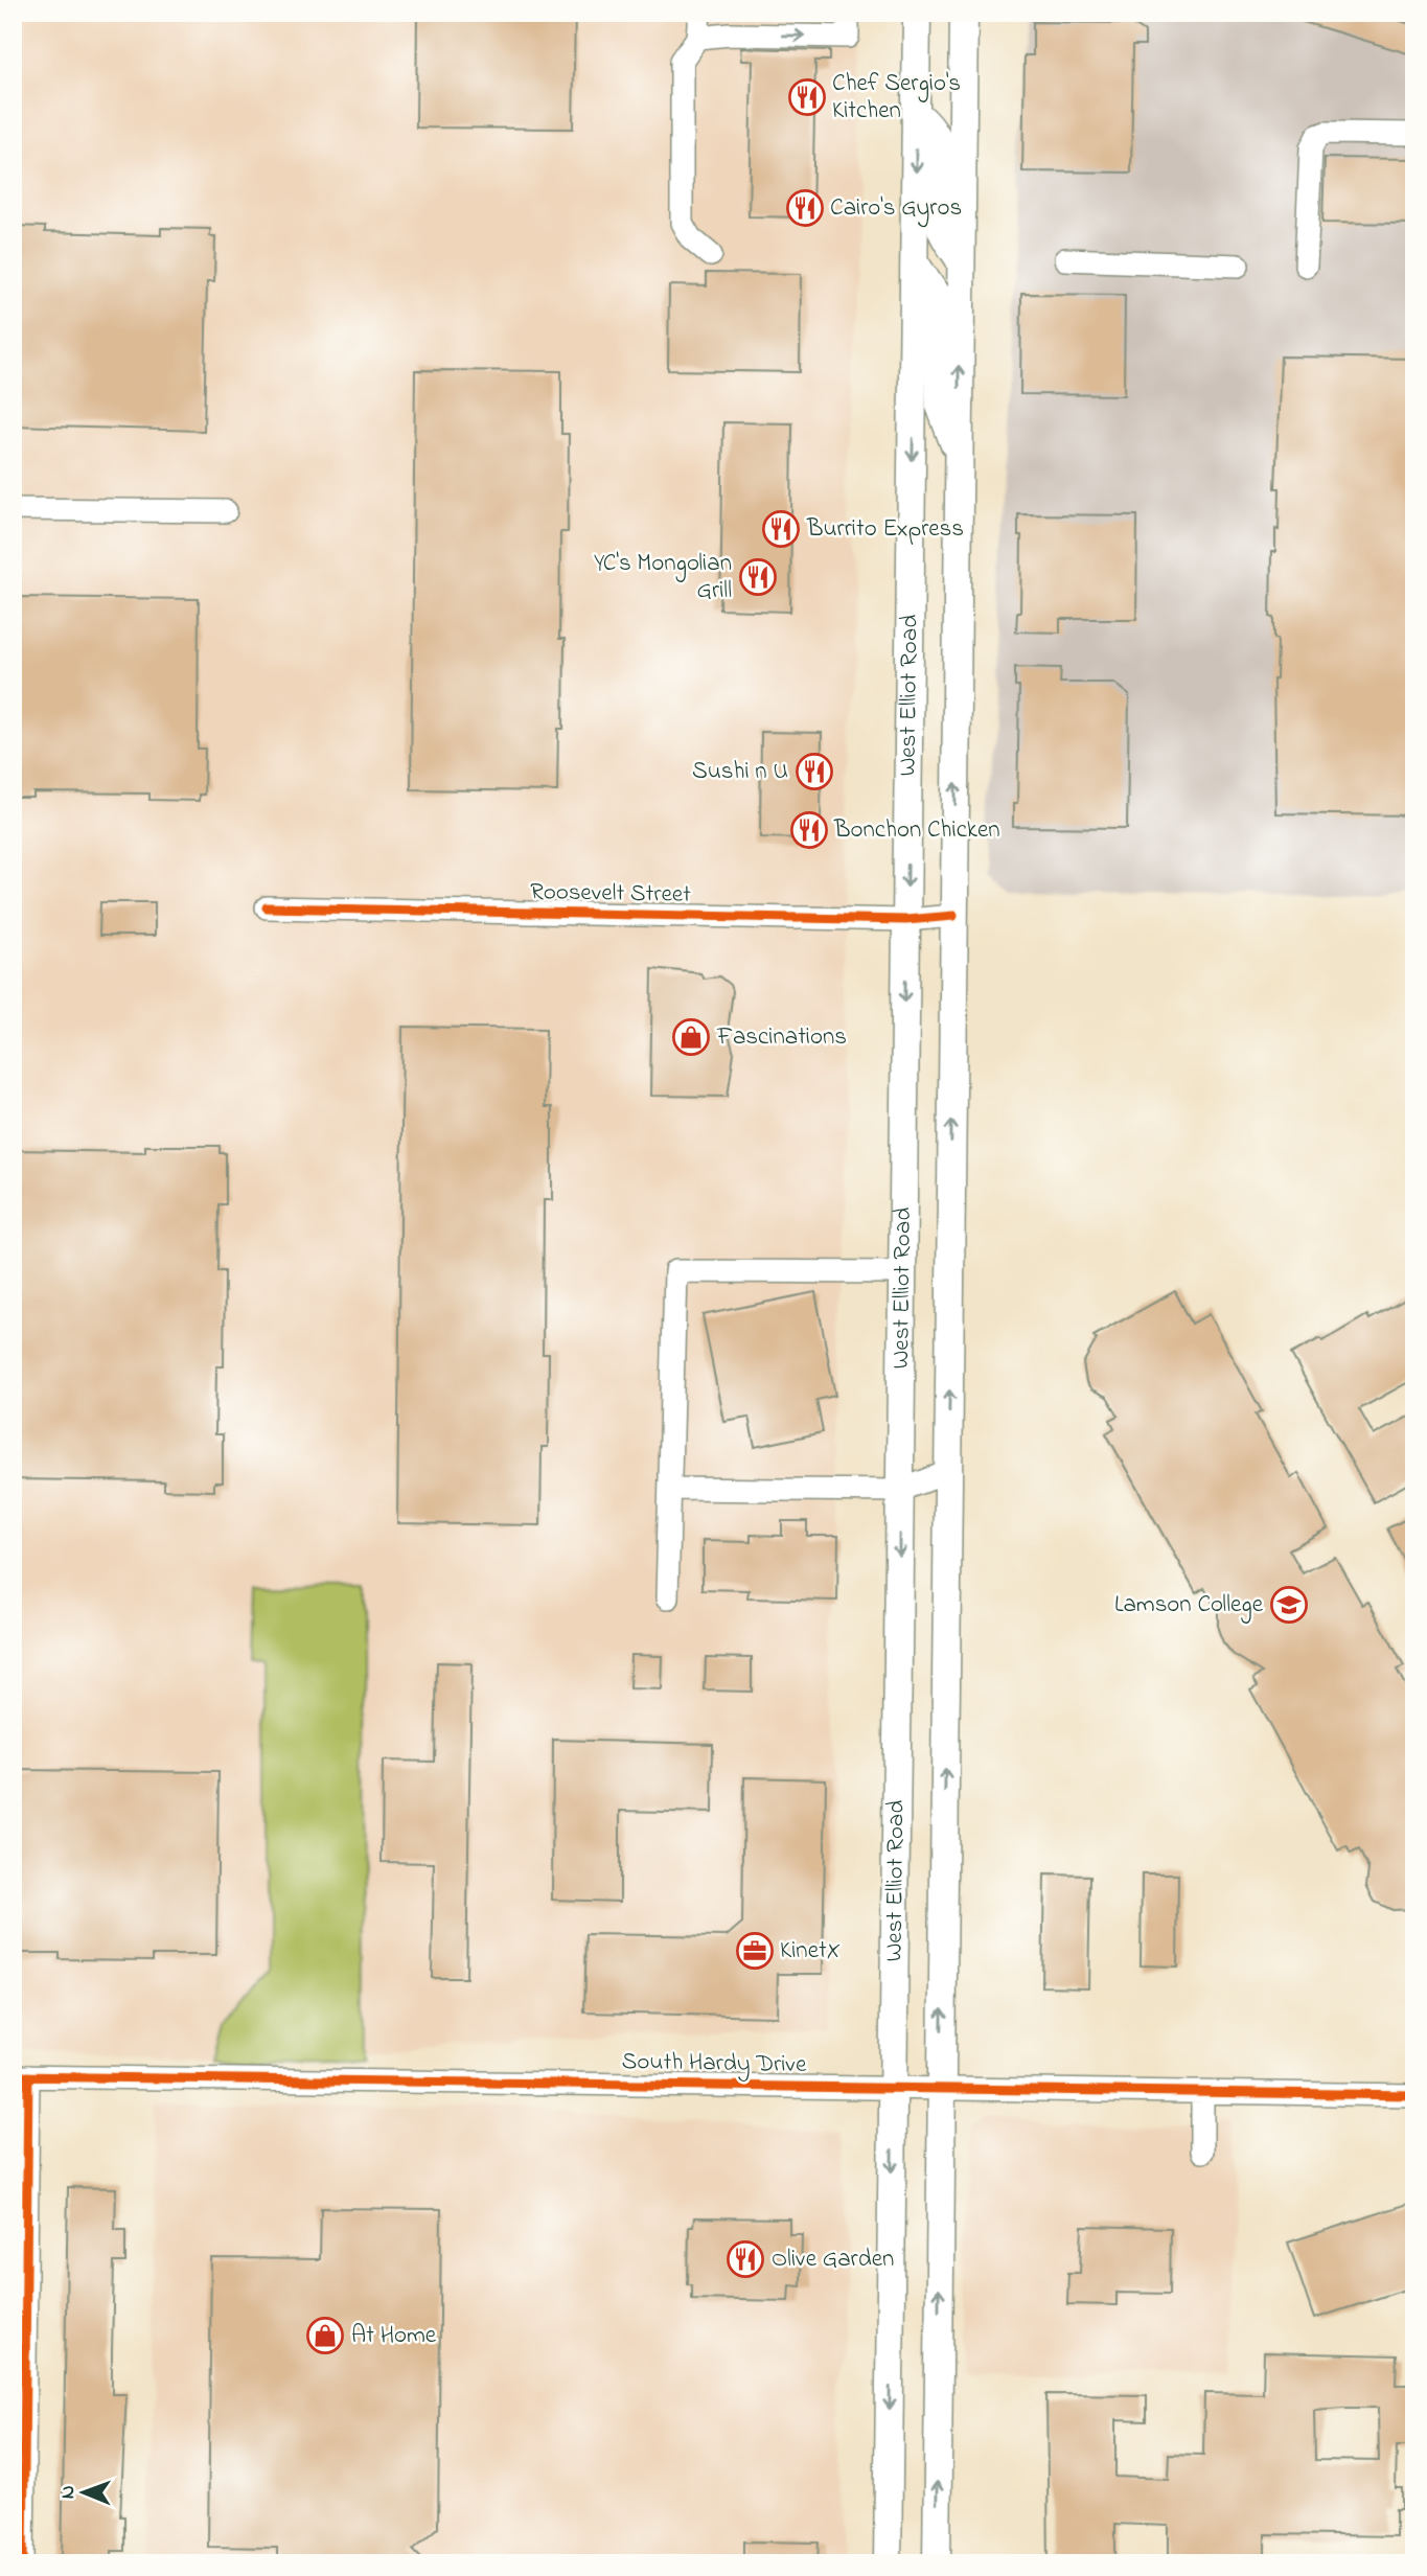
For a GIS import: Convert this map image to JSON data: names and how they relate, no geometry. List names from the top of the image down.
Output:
{
  "streets": {
    "main road": ["West Elliot Road"],
    "street": ["Roosevelt Street", "South Hardy Drive"]
  },
  "crossings": [
    ["West Elliot Road", "Roosevelt Street"],
    ["West Elliot Road", "South Hardy Drive"]
  ],
  "places": {
    "restaurant": [
      "Chef Sergio's Kitchen",
      "Cairo's Gyros",
      "Burrito Express",
      "YC's Mongolian Grill",
      "Sushi n U",
      "Bonchon Chicken",
      "Olive Garden"
    ],
    "shop": ["Fascinations", "At Home"],
    "school or university": ["Lamson College"],
    "office": ["KinetX"]
  },
  "north": "left"
}
